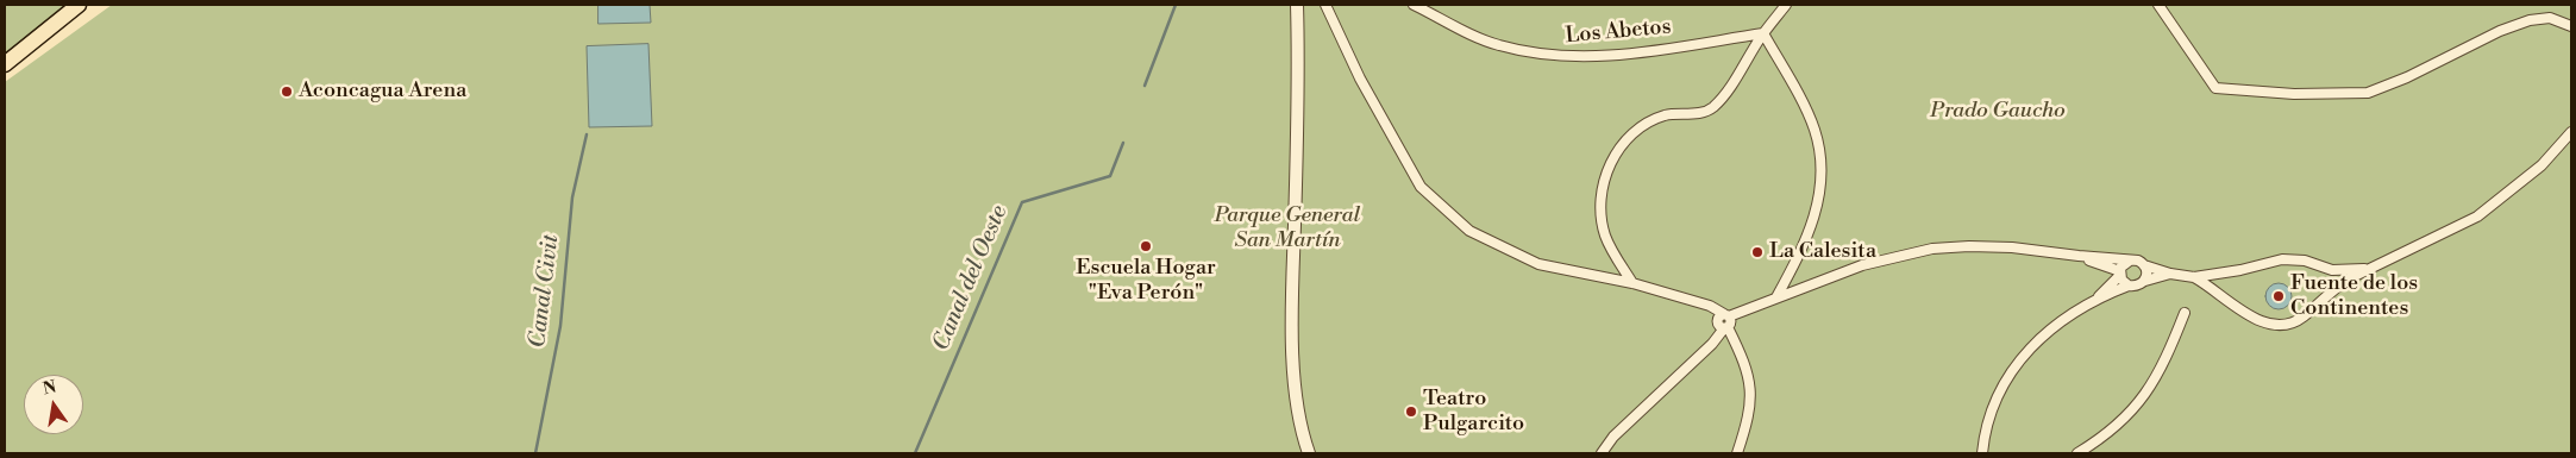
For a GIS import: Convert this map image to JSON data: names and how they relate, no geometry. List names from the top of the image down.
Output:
{
  "streets": {
    "street": ["Los Abetos"]
  },
  "water": ["Canal del Oeste", "Canal Civit"],
  "parks": ["Prado Gaucho", "Parque General San Martín"],
  "places": [
    "Aconcagua Arena",
    "Escuela Hogar \"Eva Perón\"",
    "La Calesita",
    "Fuente de los Continentes",
    "Teatro Pulgarcito"
  ],
  "north": "top"
}
